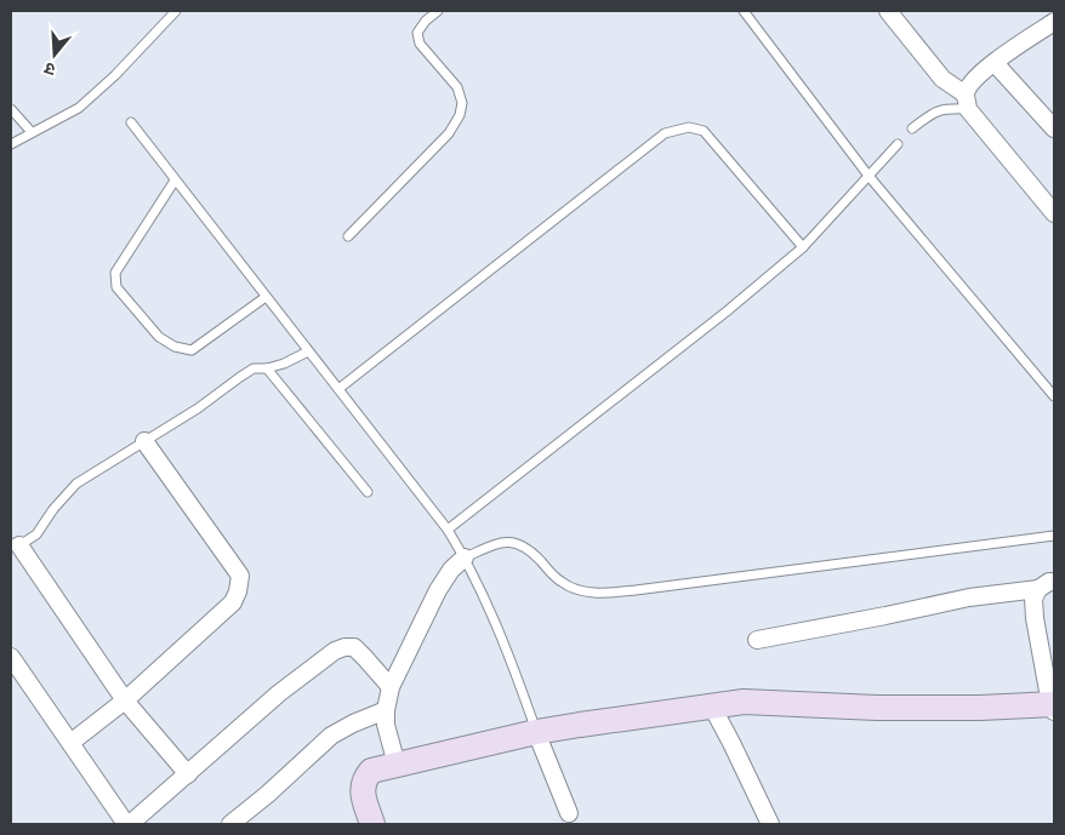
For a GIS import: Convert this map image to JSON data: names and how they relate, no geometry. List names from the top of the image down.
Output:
{
  "north": "bottom"
}
